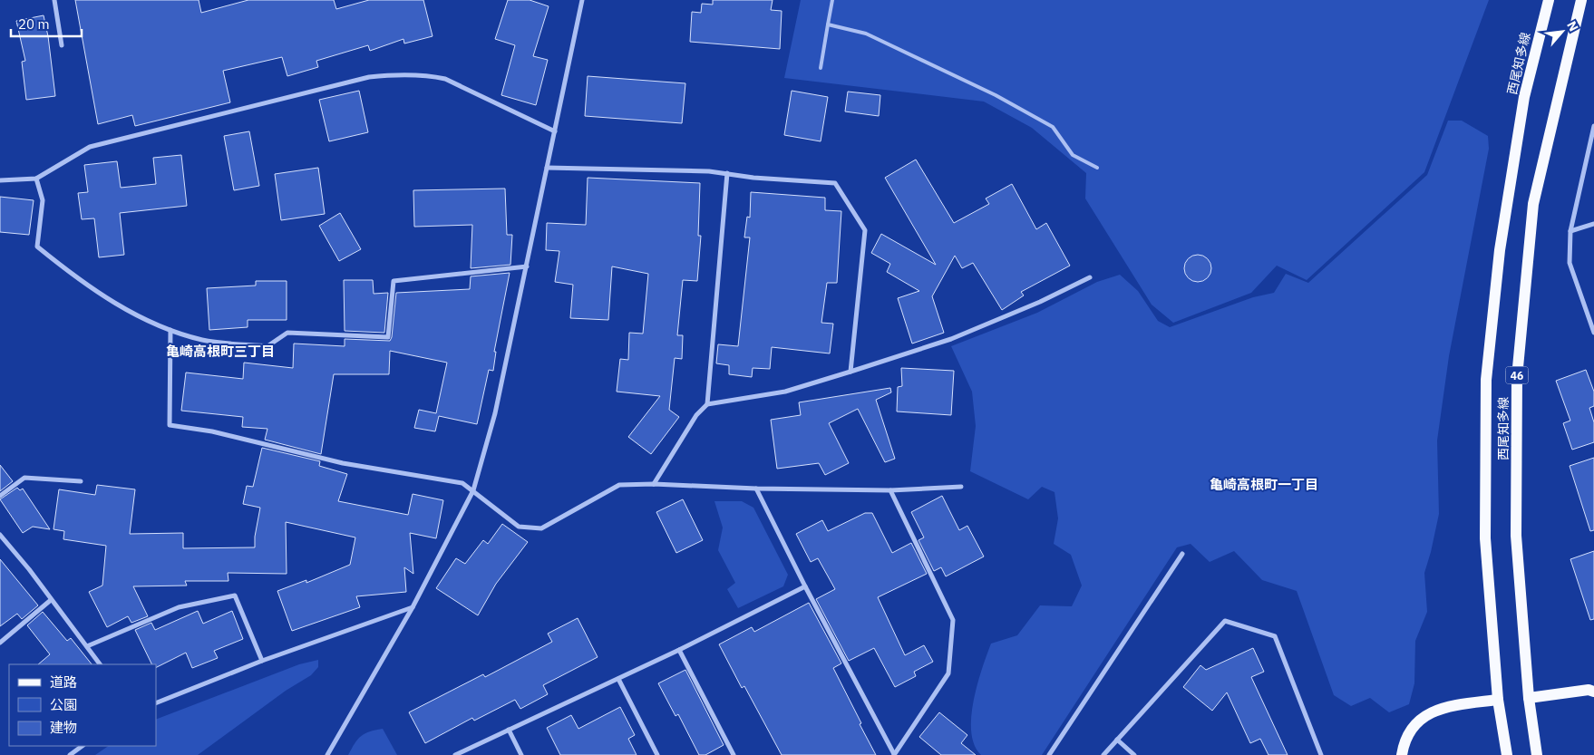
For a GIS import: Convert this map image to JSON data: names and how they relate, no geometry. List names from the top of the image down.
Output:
{
  "streets": {
    "main road": ["西尾知多線", "46"]
  },
  "districts": ["亀崎高根町三丁目", "亀崎高根町一丁目"],
  "legend": ["道路", "公園", "建物"],
  "scale_bar": "20 m",
  "north": "top right"
}
